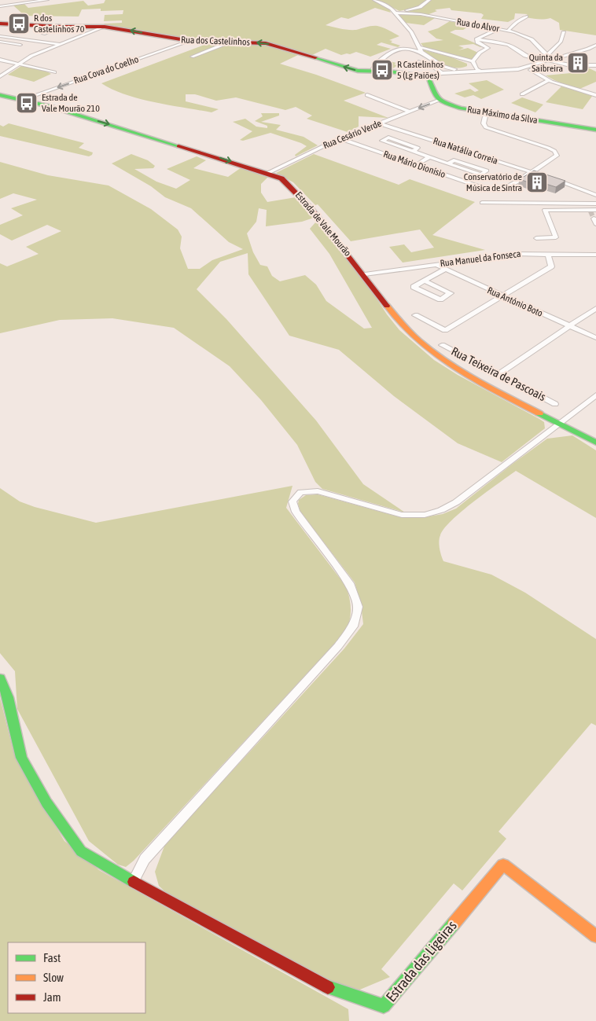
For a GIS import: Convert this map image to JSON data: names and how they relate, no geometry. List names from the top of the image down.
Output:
{
  "streets": {
    "street": [
      "Rua do Alvor",
      "Rua dos Castelinhos",
      "Rua Cova do Coelho",
      "Rua Máximo da Silva",
      "Rua Cesário Verde",
      "Rua Natália Correia",
      "Rua Mário Dionísio",
      "Estrada de Vale Mourão",
      "Rua Manuel da Fonseca",
      "Rua António Boto",
      "Rua Teixeira de Pascoais",
      "Estrada das Ligeiras"
    ]
  },
  "crossings": [
    ["Rua dos Castelinhos", "Rua Cova do Coelho"],
    ["Rua Cova do Coelho", "Estrada de Vale Mourão"],
    ["Rua Máximo da Silva", "Rua Cesário Verde"],
    ["Rua Máximo da Silva", "Rua Mário Dionísio"],
    ["Rua Cesário Verde", "Rua Natália Correia"],
    ["Rua Cesário Verde", "Rua Mário Dionísio"],
    ["Rua Cesário Verde", "Estrada de Vale Mourão"],
    ["Rua Natália Correia", "Rua Mário Dionísio"],
    ["Estrada de Vale Mourão", "Rua Manuel da Fonseca"],
    ["Rua Manuel da Fonseca", "Rua António Boto"]
  ],
  "one_way": ["Rua dos Castelinhos", "Estrada de Vale Mourão"],
  "places": {
    "bus stop": ["R dos Castelinhos 70", "R Castelinhos 5 (Lg Paiões)", "Estrada de Vale Mourão 210"],
    "building": ["Quinta da Saibreira", "Conservatório de Música de Sintra"]
  },
  "legend": ["Fast", "Slow", "Jam"]
}
